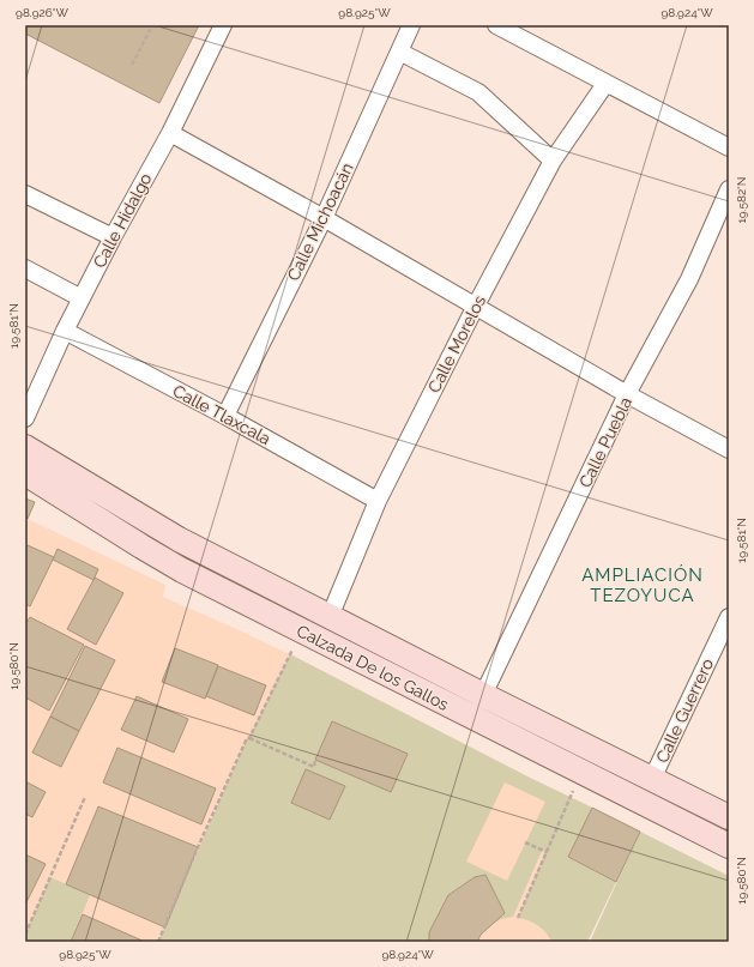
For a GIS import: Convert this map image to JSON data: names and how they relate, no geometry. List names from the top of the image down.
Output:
{
  "streets": {
    "main road": ["Calzada De los Gallos"],
    "street": [
      "Calle Hidalgo",
      "Calle Michoacán",
      "Calle Morelos",
      "Calle Tlaxcala",
      "Calle Puebla",
      "Calle Guerrero"
    ]
  },
  "crossings": [
    ["Calle Hidalgo", "Calle Tlaxcala"],
    ["Calle Michoacán", "Calle Tlaxcala"],
    ["Calle Morelos", "Calle Tlaxcala"],
    ["Calle Morelos", "Calzada De los Gallos"],
    ["Calle Puebla", "Calzada De los Gallos"],
    ["Calzada De los Gallos", "Calle Guerrero"]
  ],
  "districts": ["AMPLIACIÓN TEZOYUCA"],
  "coordinates": [
    "98.926°W",
    "98.925°W",
    "98.924°W",
    "19.582°N",
    "19.581°N",
    "19.580°N"
  ]
}
